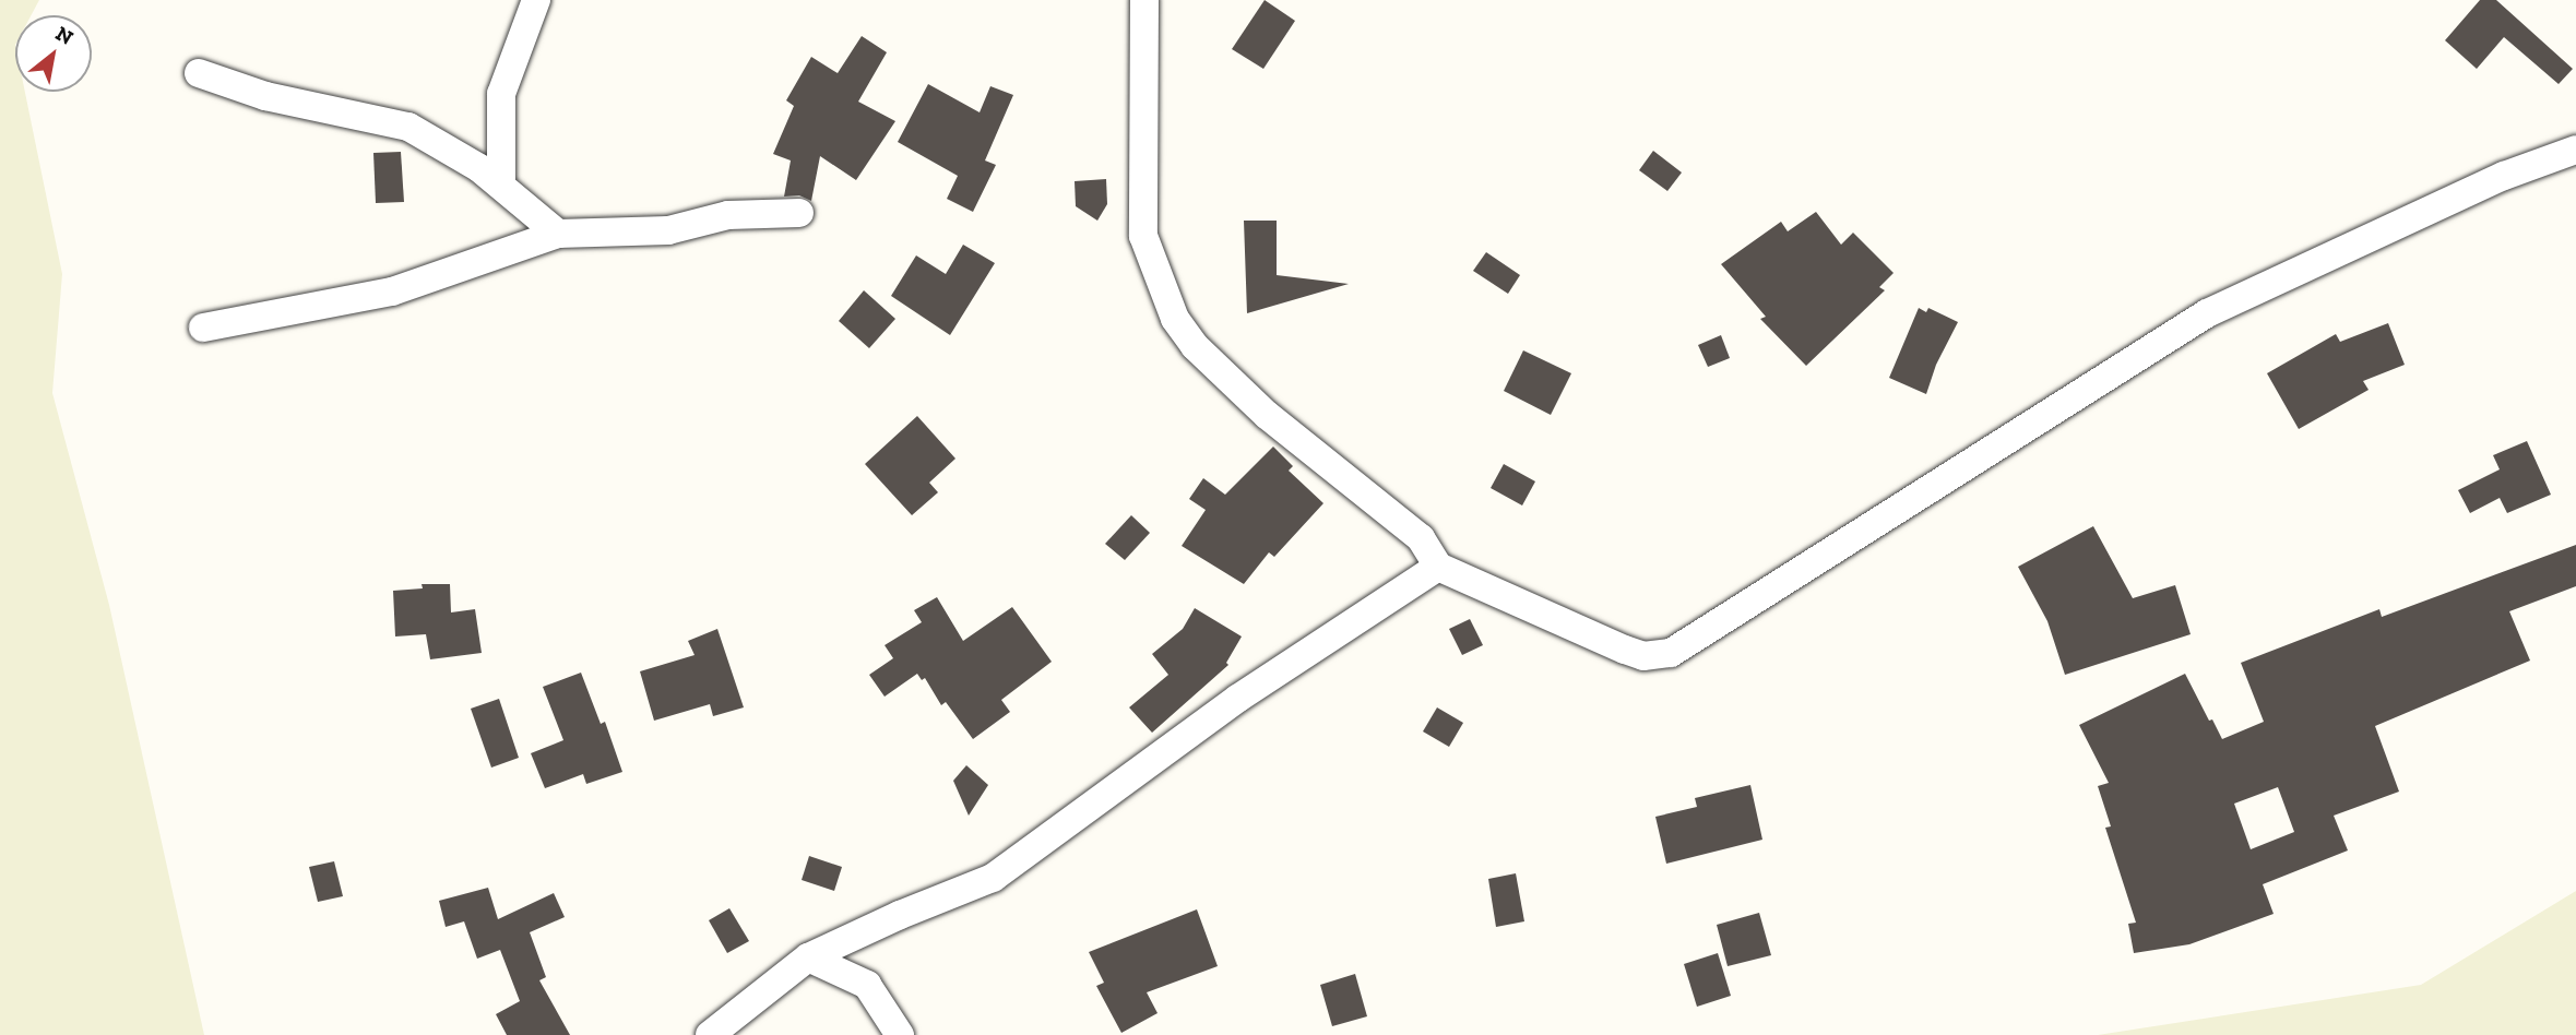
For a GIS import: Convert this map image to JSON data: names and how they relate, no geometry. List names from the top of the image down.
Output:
{
  "north": "top right"
}
